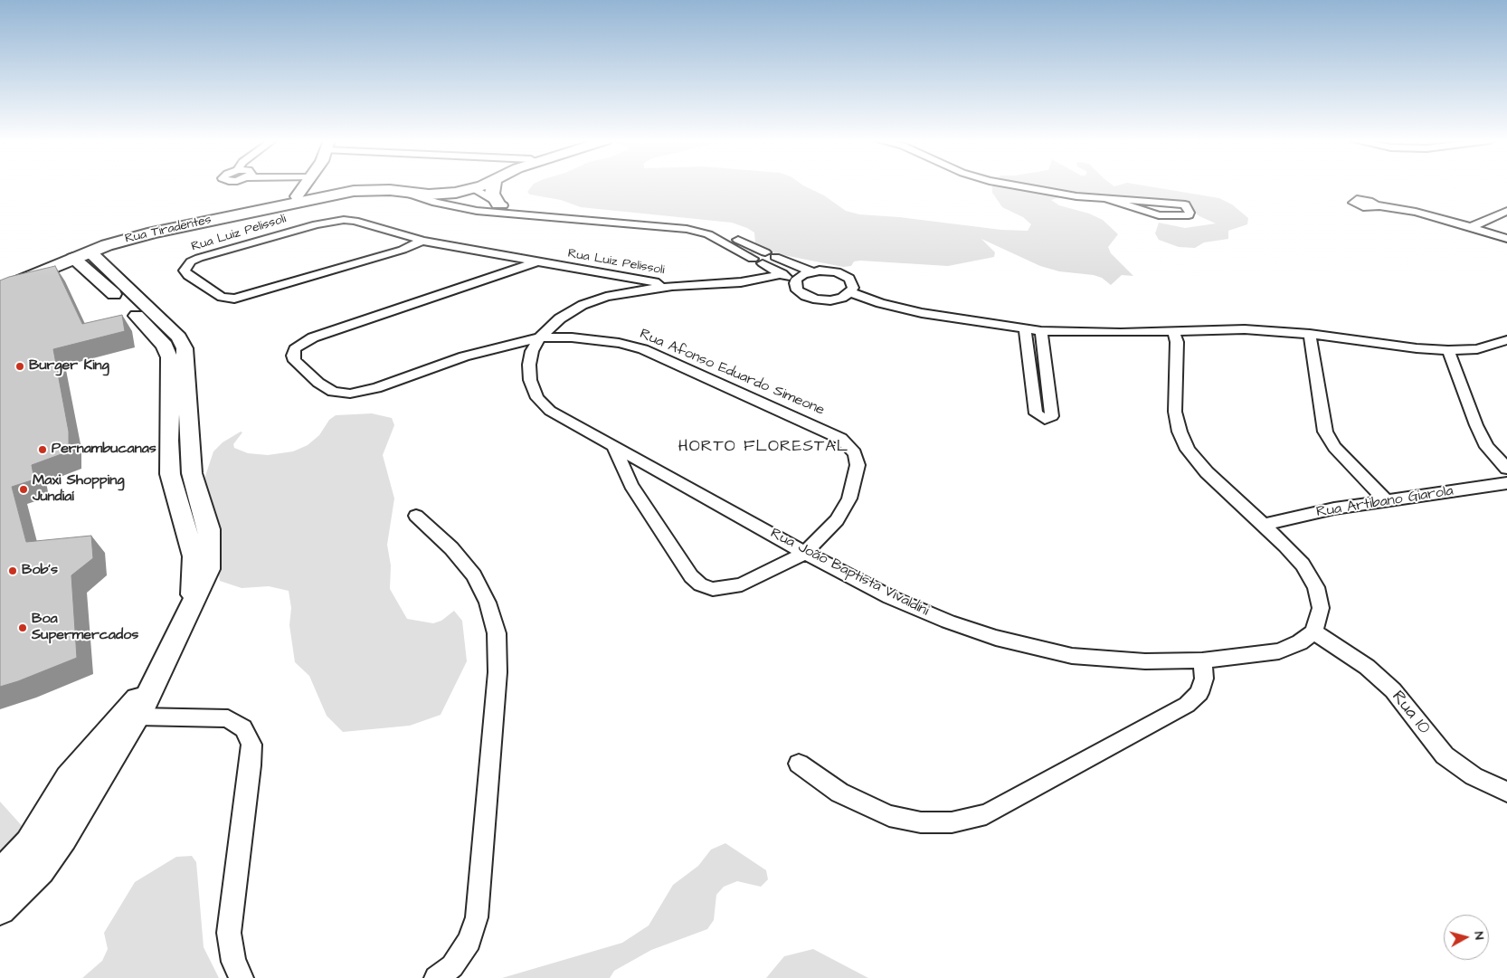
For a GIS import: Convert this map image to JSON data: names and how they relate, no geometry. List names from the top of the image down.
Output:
{
  "streets": {
    "main road": ["Rua Tiradentes"],
    "street": [
      "Rua Luiz Pelissoli",
      "Rua Afonso Eduardo Simeone",
      "Rua Artibano Giarola",
      "Rua João Baptista Vivaldini",
      "Rua 10"
    ]
  },
  "crossings": [
    ["Rua Luiz Pelissoli", "Rua Afonso Eduardo Simeone"],
    ["Rua Luiz Pelissoli", "Rua João Baptista Vivaldini"],
    ["Rua Afonso Eduardo Simeone", "Rua João Baptista Vivaldini"],
    ["Rua João Baptista Vivaldini", "Rua 10"]
  ],
  "districts": ["HORTO FLORESTAL"],
  "places": [
    "Burger King",
    "Pernambucanas",
    "Maxi Shopping Jundiaí",
    "Bob's",
    "Boa Supermercados"
  ],
  "north": "right"
}
